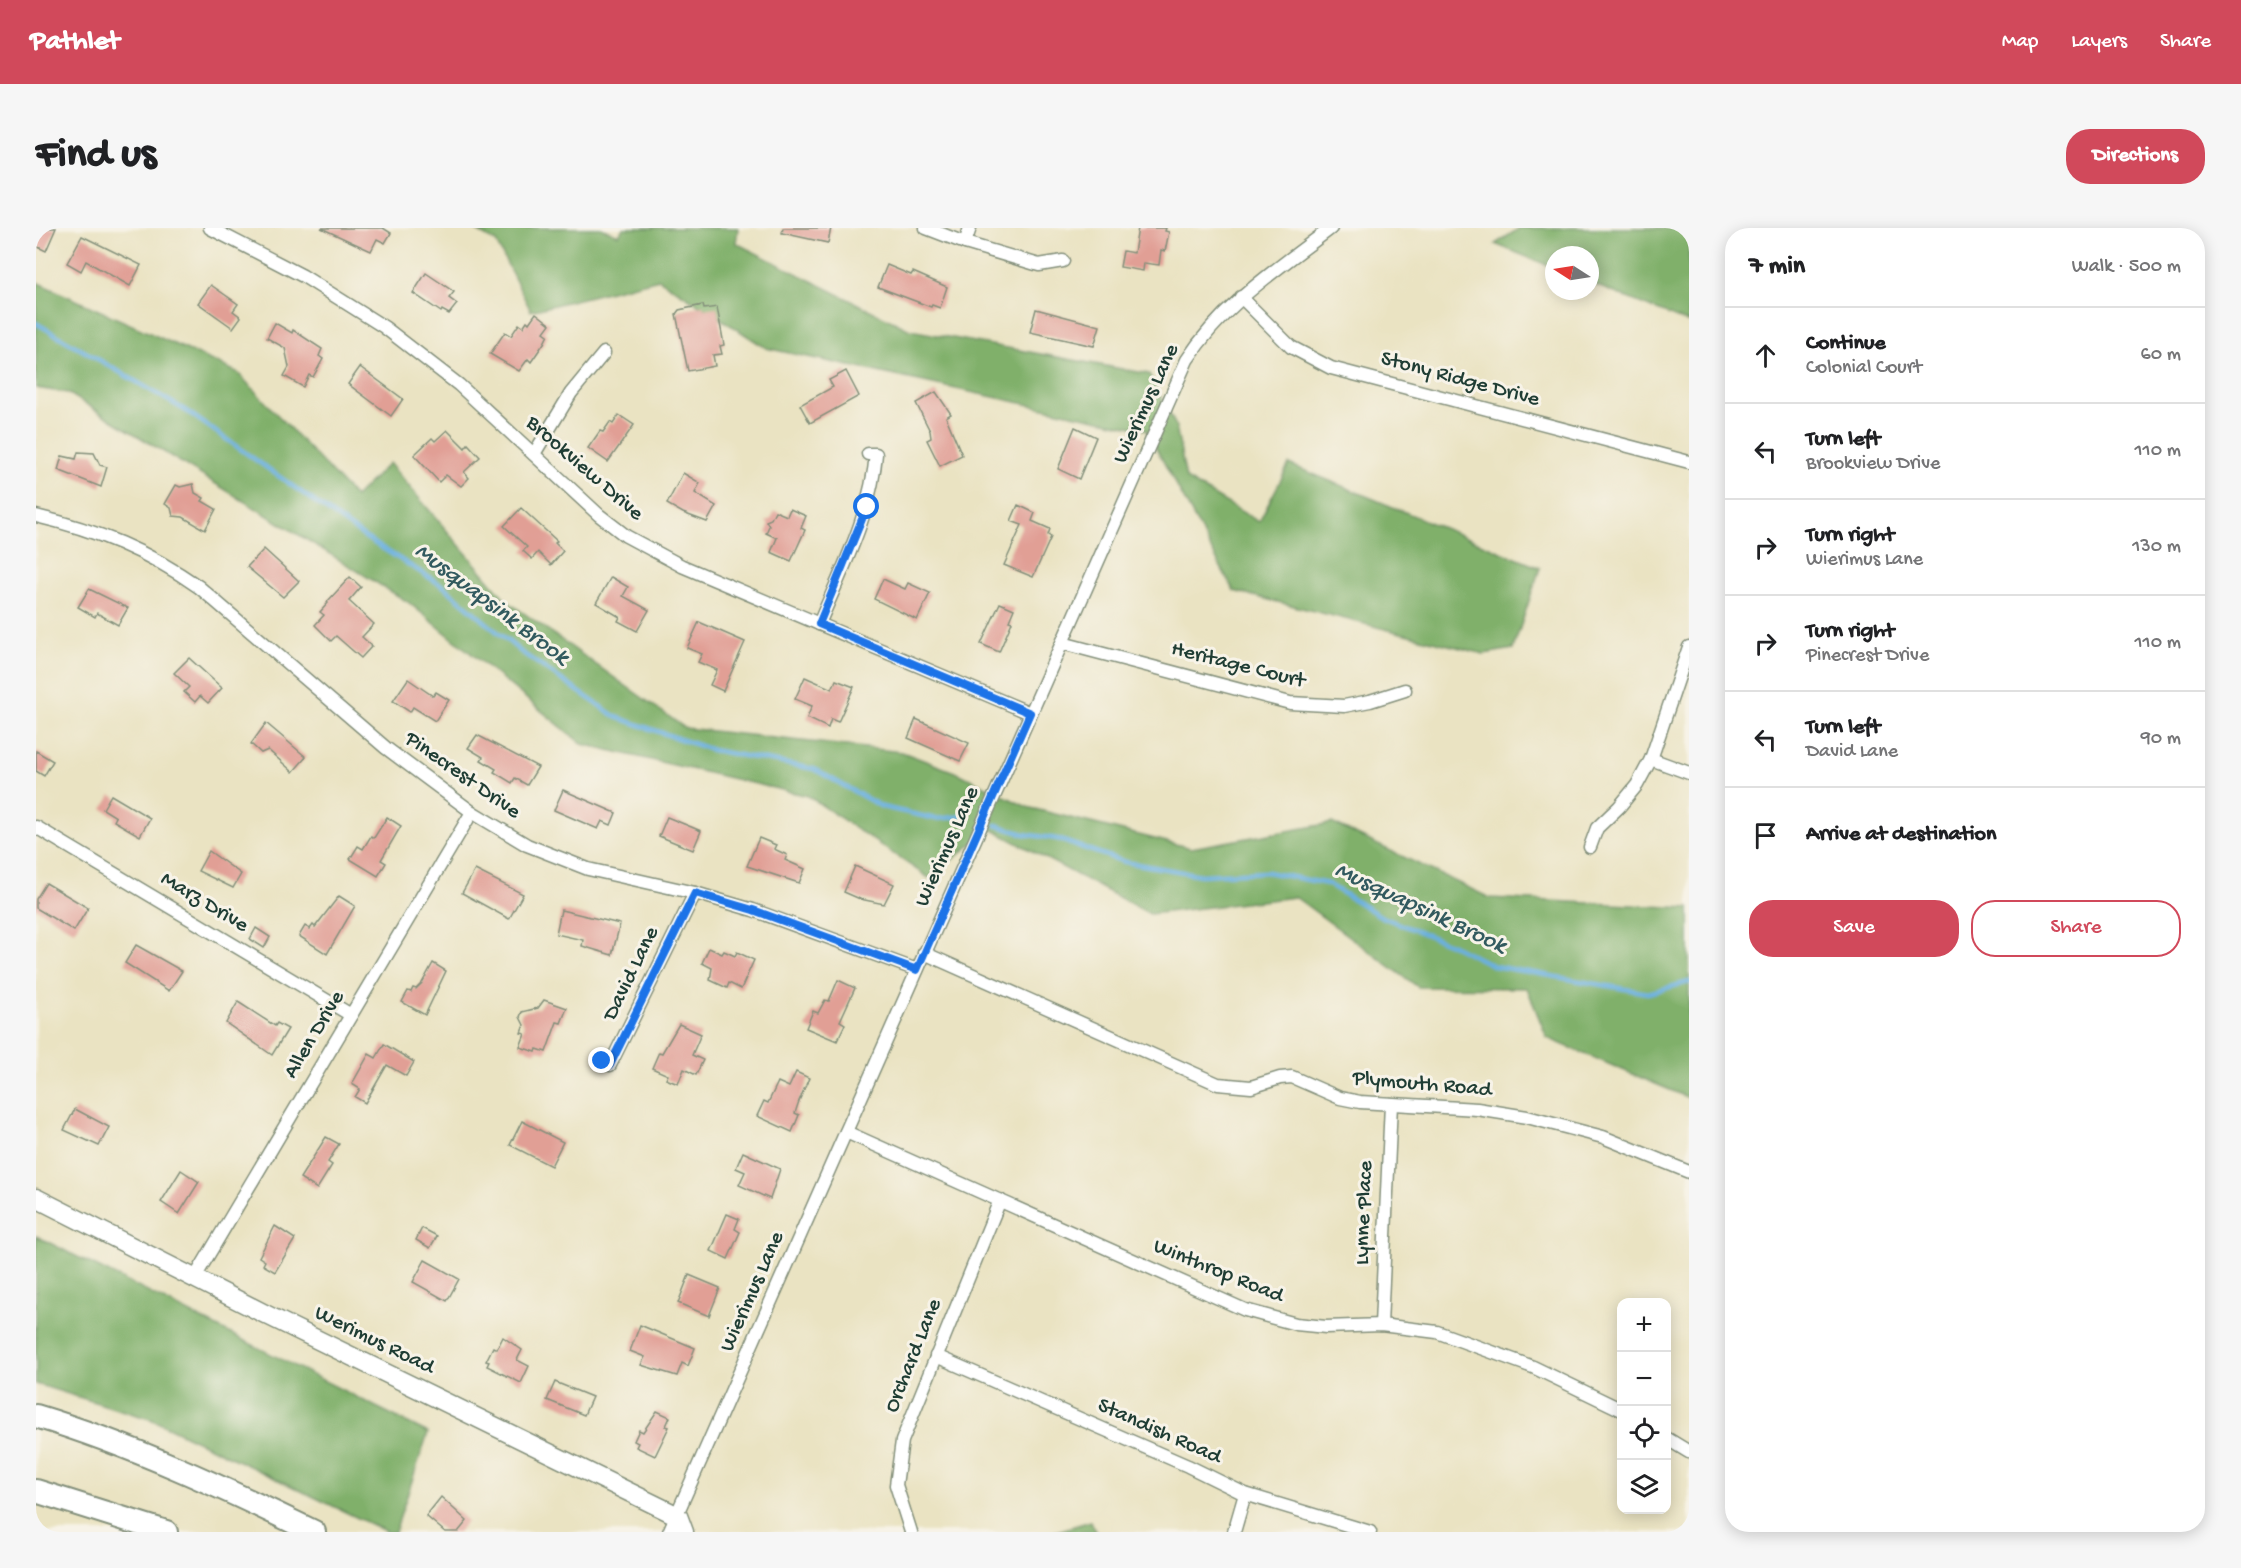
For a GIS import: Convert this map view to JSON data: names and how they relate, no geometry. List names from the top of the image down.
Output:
{
  "streets": {
    "main road": ["Werimus Road"],
    "street": [
      "Stony Ridge Drive",
      "Wierimus Lane",
      "Brookview Drive",
      "Heritage Court",
      "Pinecrest Drive",
      "Marz Drive",
      "David Lane",
      "Allen Drive",
      "Plymouth Road",
      "Lynne Place",
      "Winthrop Road",
      "Orchard Lane",
      "Standish Road"
    ]
  },
  "crossings": [
    ["Stony Ridge Drive", "Wierimus Lane"],
    ["Wierimus Lane", "Brookview Drive"],
    ["Wierimus Lane", "Heritage Court"],
    ["Wierimus Lane", "Pinecrest Drive"],
    ["Wierimus Lane", "Plymouth Road"],
    ["Wierimus Lane", "Winthrop Road"],
    ["Wierimus Lane", "Werimus Road"],
    ["Pinecrest Drive", "David Lane"],
    ["Pinecrest Drive", "Allen Drive"],
    ["Marz Drive", "Allen Drive"],
    ["Allen Drive", "Werimus Road"],
    ["Plymouth Road", "Lynne Place"],
    ["Lynne Place", "Winthrop Road"],
    ["Winthrop Road", "Orchard Lane"],
    ["Orchard Lane", "Standish Road"]
  ],
  "water": ["Musquapsink Brook"],
  "north": "left",
  "page": {
    "header": "Pathlet",
    "nav": ["Map", "Layers", "Share"],
    "buttons": [
      "Directions",
      ["Save", "Share"]
    ],
    "title": "Find us",
    "heading": ["7 min", "Walk · 500 m"],
    "list": [
      ["Continue", "Colonial Court", "60 m"],
      ["Turn left", "Brookview Drive", "110 m"],
      ["Turn right", "Wierimus Lane", "130 m"],
      ["Turn right", "Pinecrest Drive", "110 m"],
      ["Turn left", "David Lane", "90 m"],
      "Arrive at destination"
    ],
    "map_buttons": ["+", "−"]
  }
}
